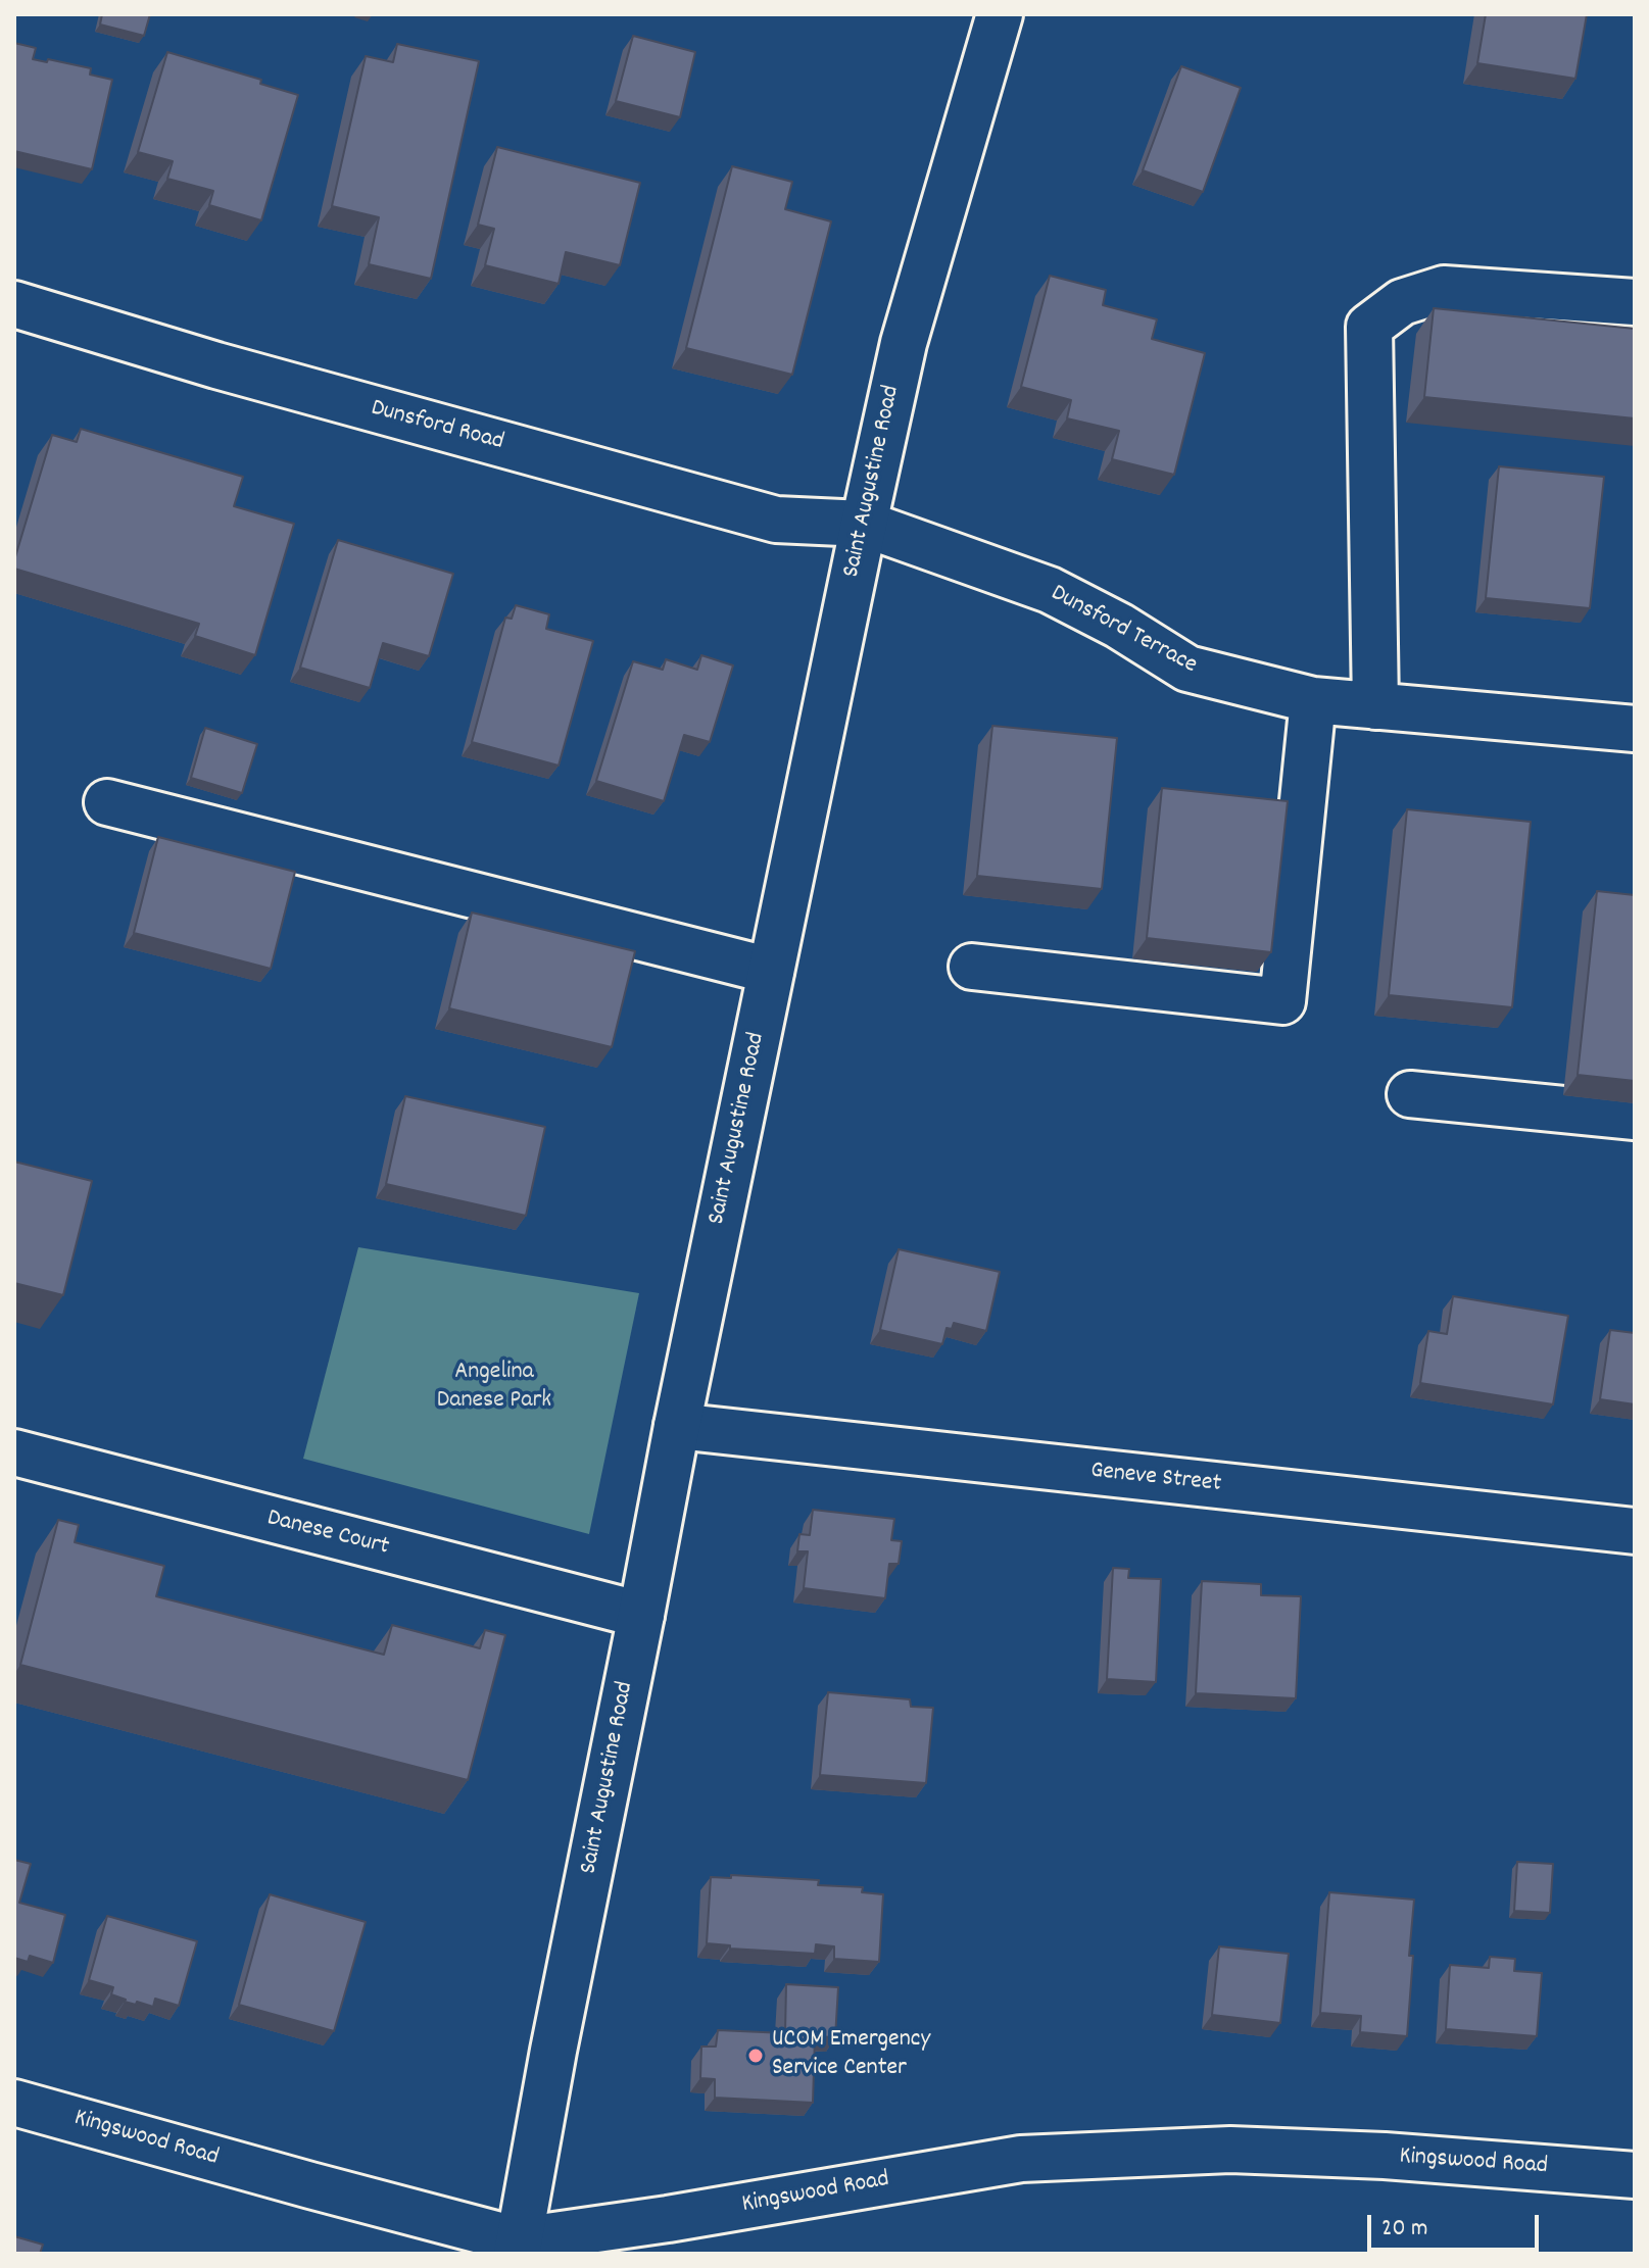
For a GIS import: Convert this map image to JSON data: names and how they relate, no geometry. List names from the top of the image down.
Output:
{
  "streets": {
    "street": [
      "Dunsford Road",
      "Saint Augustine Road",
      "Dunsford Terrace",
      "Geneve Street",
      "Danese Court",
      "Kingswood Road"
    ]
  },
  "crossings": [
    ["Dunsford Road", "Saint Augustine Road"],
    ["Dunsford Road", "Dunsford Terrace"],
    ["Saint Augustine Road", "Dunsford Terrace"],
    ["Saint Augustine Road", "Geneve Street"],
    ["Saint Augustine Road", "Danese Court"],
    ["Saint Augustine Road", "Kingswood Road"]
  ],
  "parks": ["Angelina Danese Park"],
  "places": ["UCOM Emergency Service Center"],
  "scale_bar": "20 m"
}
